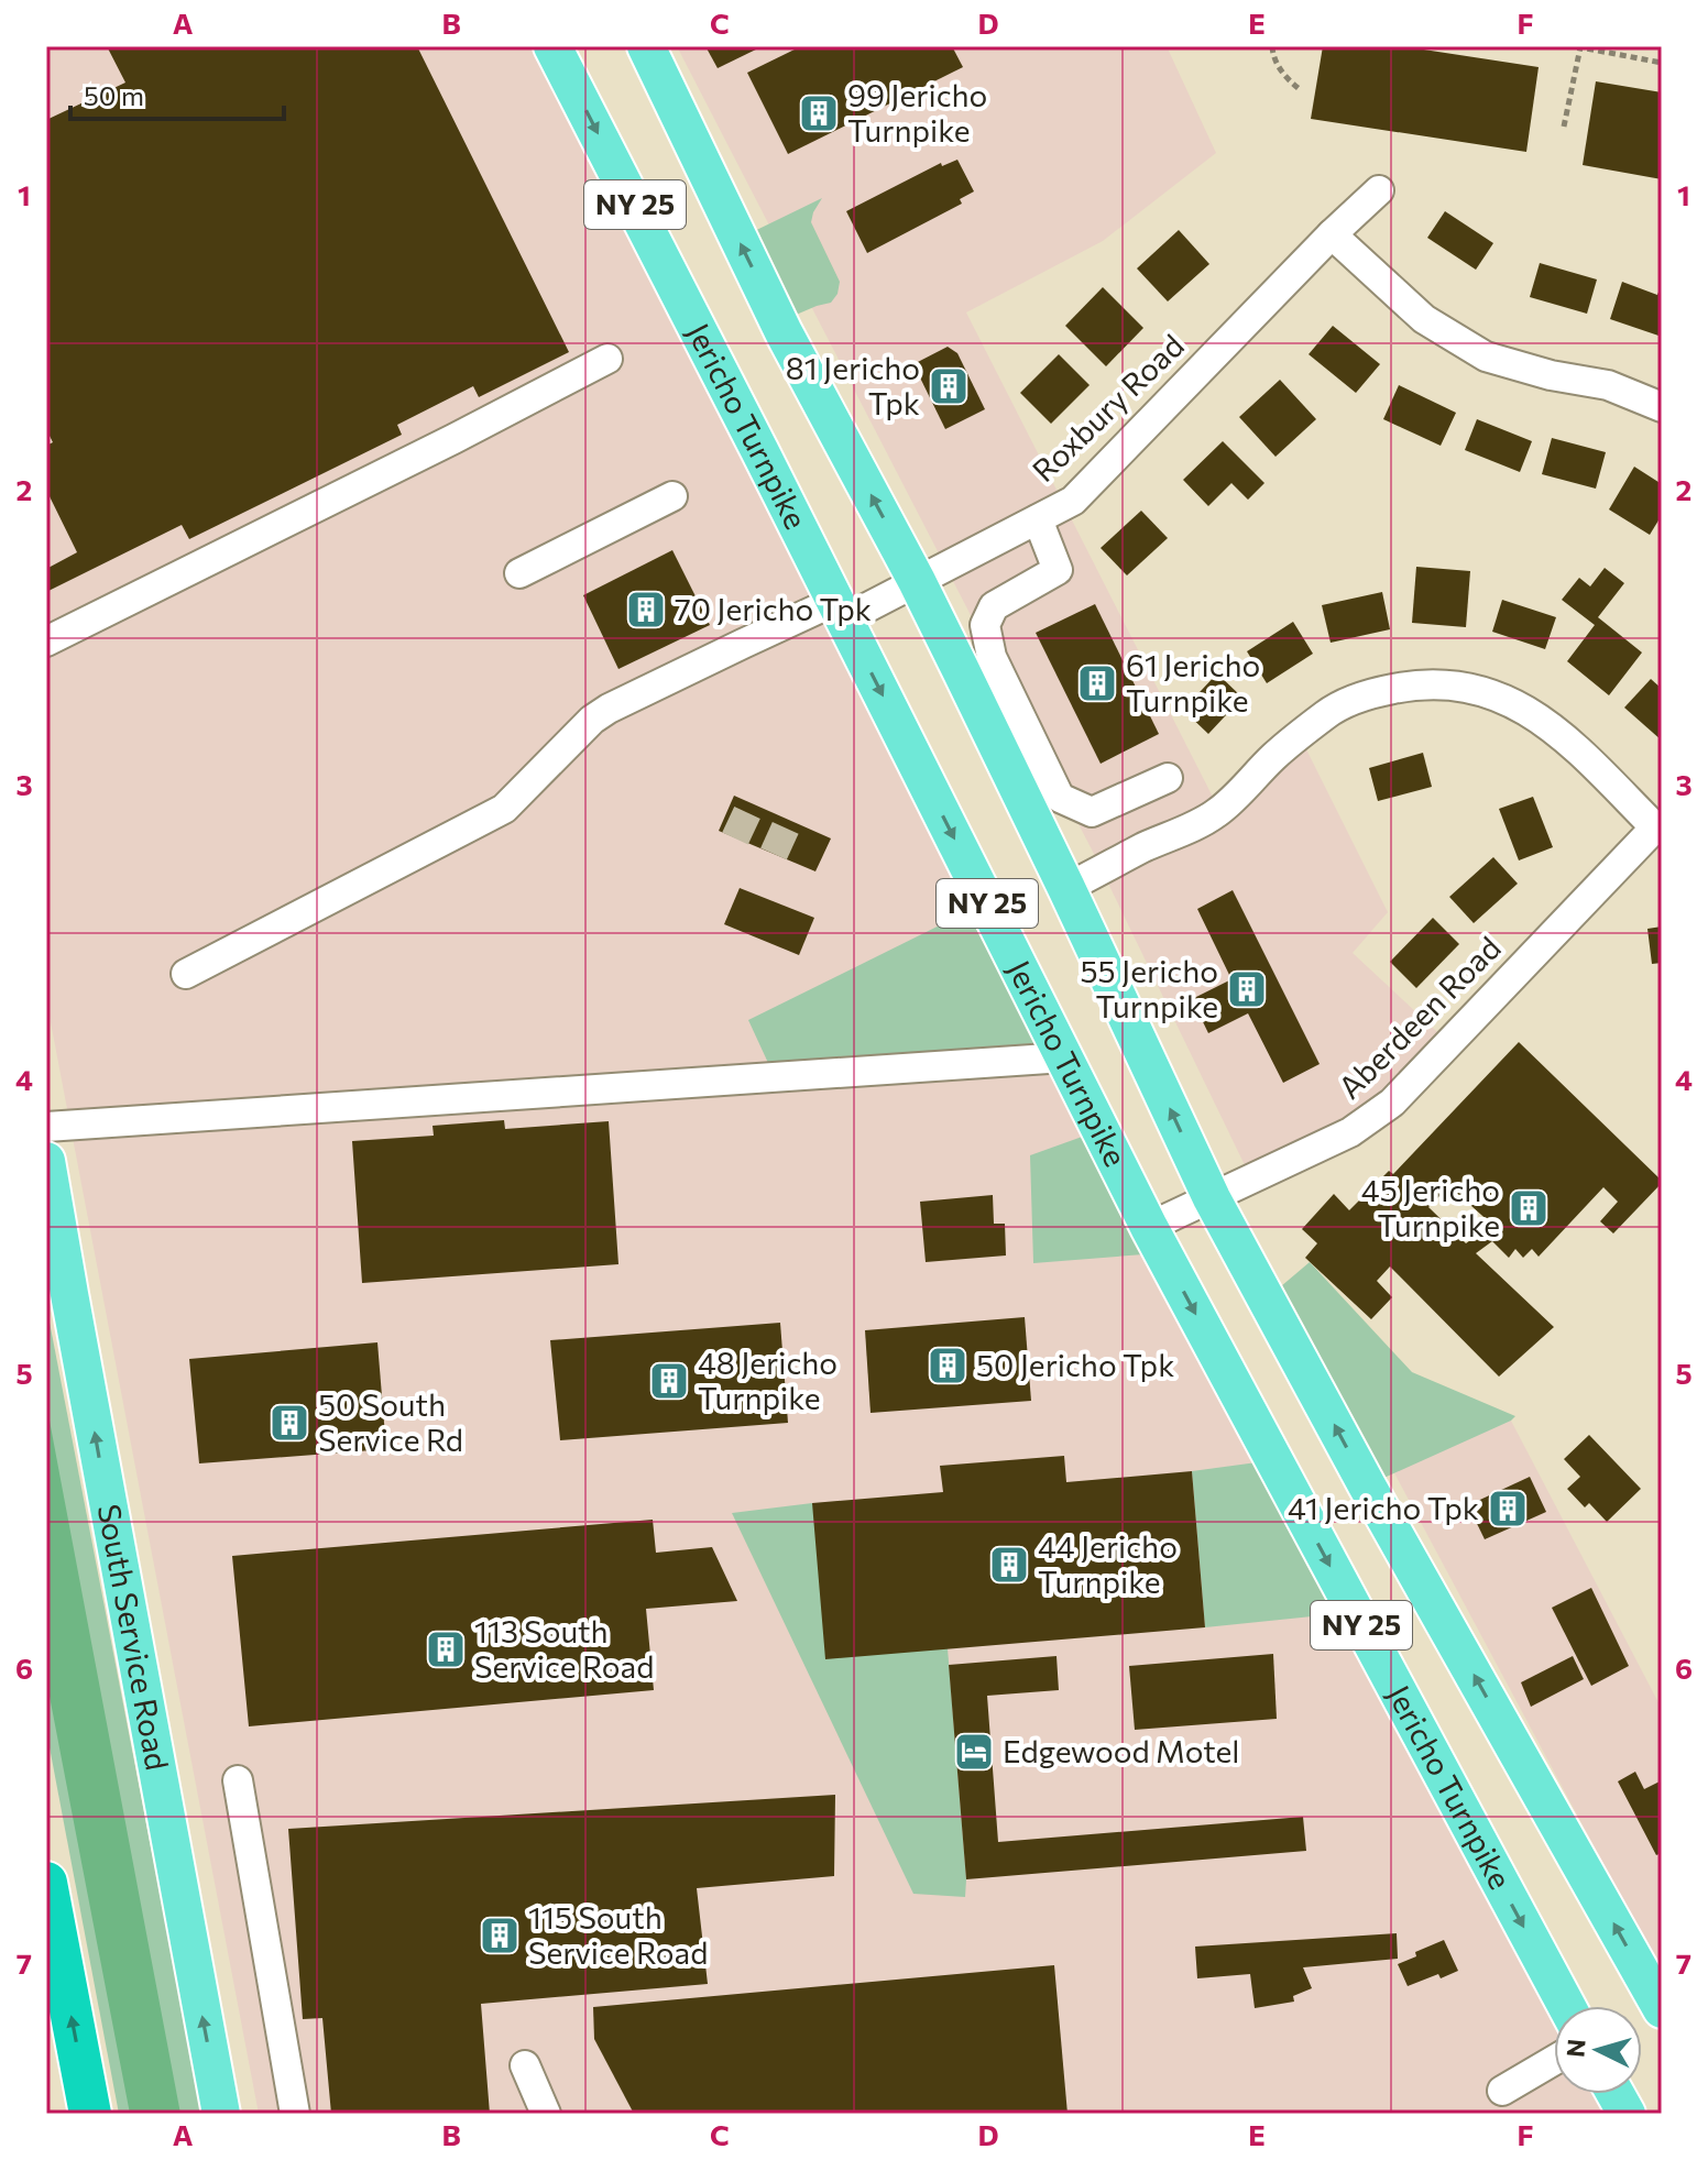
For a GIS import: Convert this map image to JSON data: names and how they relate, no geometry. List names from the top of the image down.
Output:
{
  "streets": {
    "main road": ["NY 25", "Jericho Turnpike", "South Service Road"],
    "street": ["Roxbury Road", "Aberdeen Road"]
  },
  "crossings": [
    ["NY 25", "Roxbury Road"],
    ["NY 25", "Aberdeen Road"],
    ["Roxbury Road", "Jericho Turnpike"],
    ["Jericho Turnpike", "Aberdeen Road"]
  ],
  "one_way": ["South Service Road"],
  "places": {
    "building": [
      "99 Jericho Turnpike",
      "81 Jericho Tpk",
      "70 Jericho Tpk",
      "61 Jericho Turnpike",
      "55 Jericho Turnpike",
      "45 Jericho Turnpike",
      "50 Jericho Tpk",
      "48 Jericho Turnpike",
      "50 South Service Rd",
      "41 Jericho Tpk",
      "44 Jericho Turnpike",
      "113 South Service Road",
      "115 South Service Road"
    ],
    "hotel": ["Edgewood Motel"]
  },
  "scale_bar": "50 m",
  "north": "left",
  "grid": {
    "columns": [
      "A",
      "B",
      "C",
      "D",
      "E",
      "F"
    ],
    "rows": [
      "1",
      "2",
      "3",
      "4",
      "5",
      "6",
      "7"
    ]
  }
}
